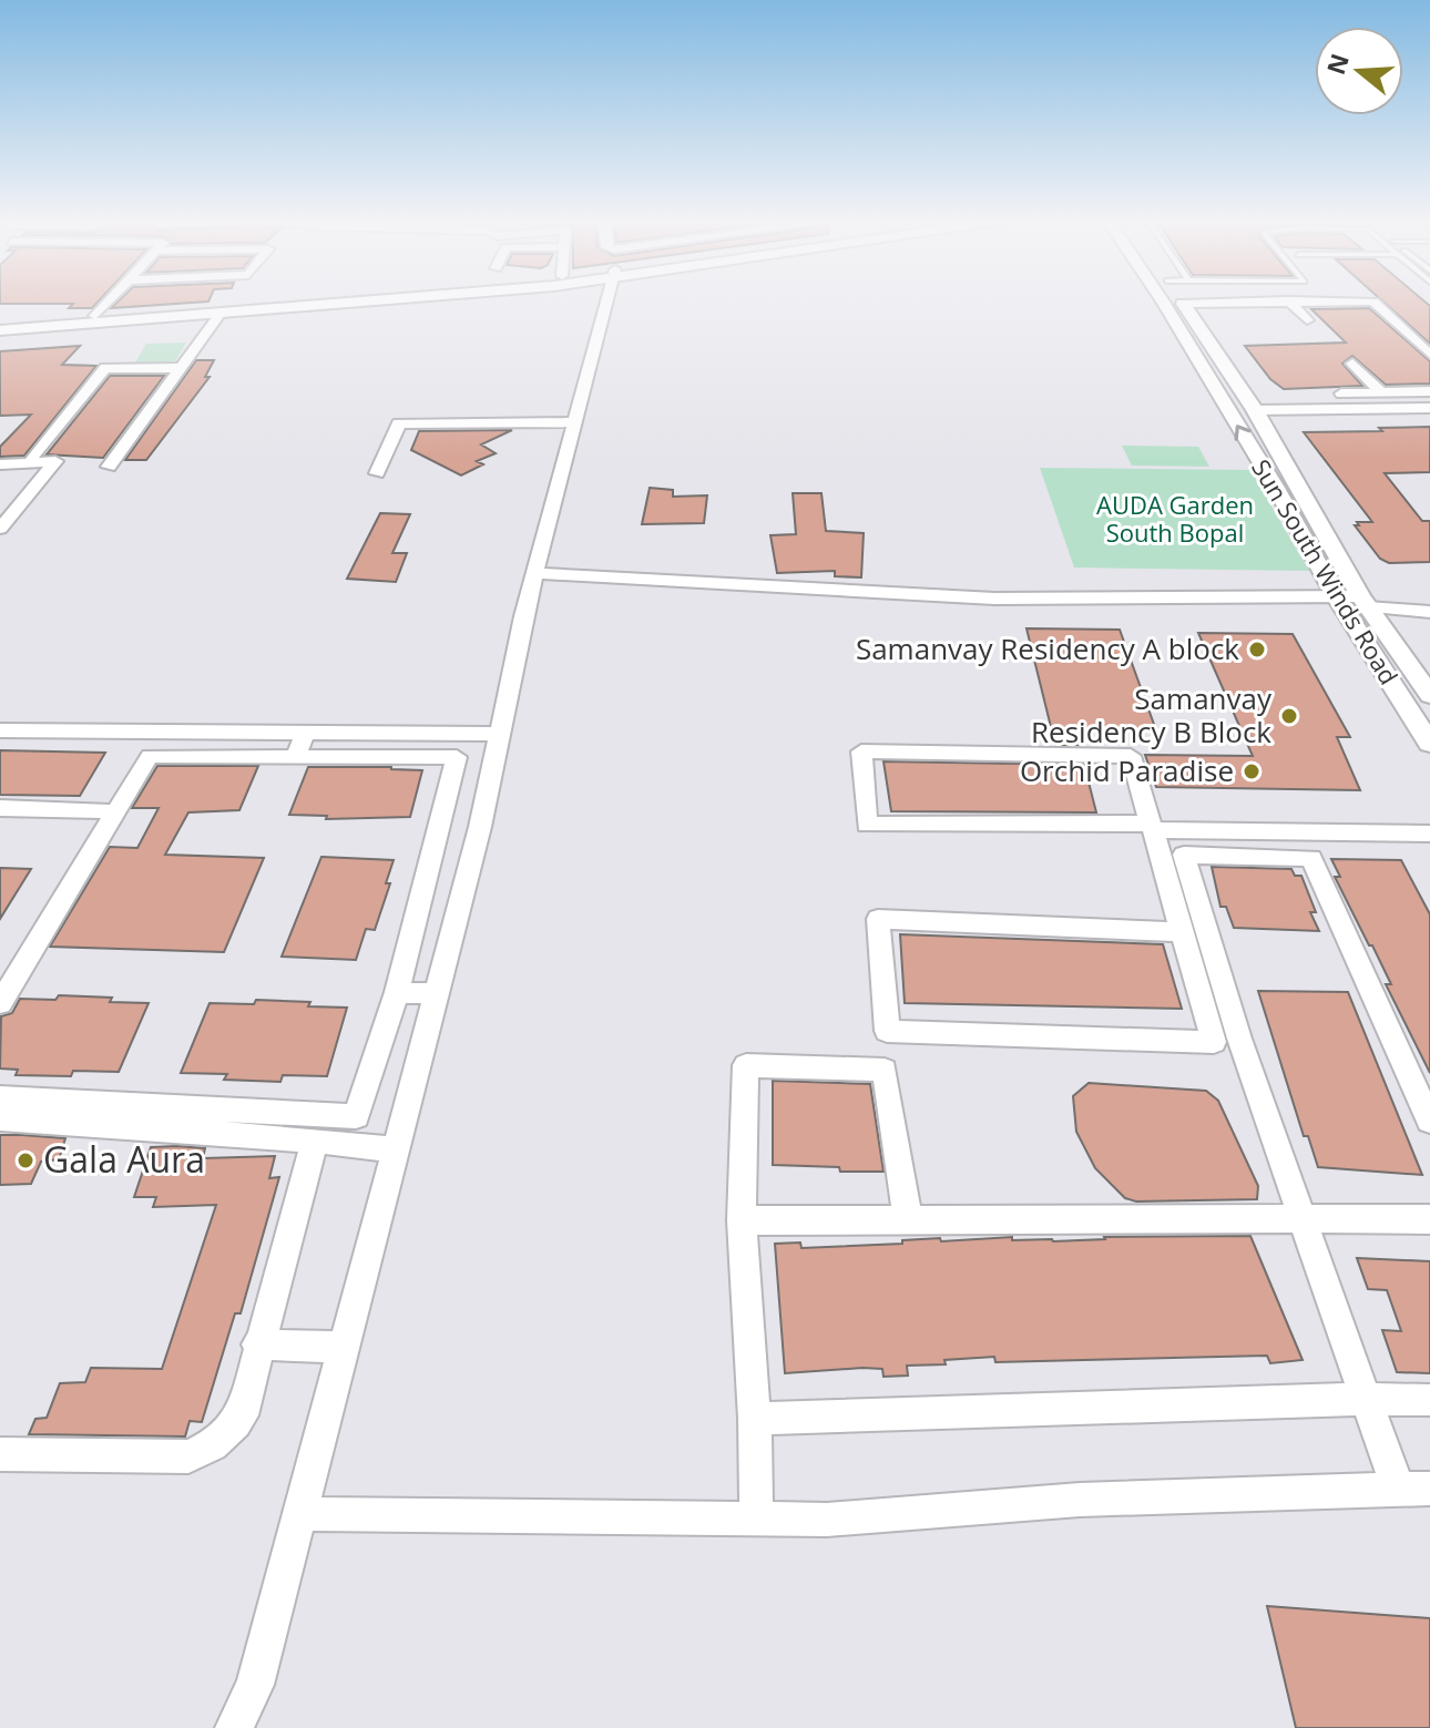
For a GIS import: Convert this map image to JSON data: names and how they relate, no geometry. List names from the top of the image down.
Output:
{
  "streets": {
    "street": ["Sun South Winds Road"]
  },
  "parks": ["AUDA Garden South Bopal"],
  "places": [
    "Samanvay Residency A block",
    "Samanvay Residency B Block",
    "Orchid Paradise",
    "Gala Aura"
  ],
  "north": "left"
}
